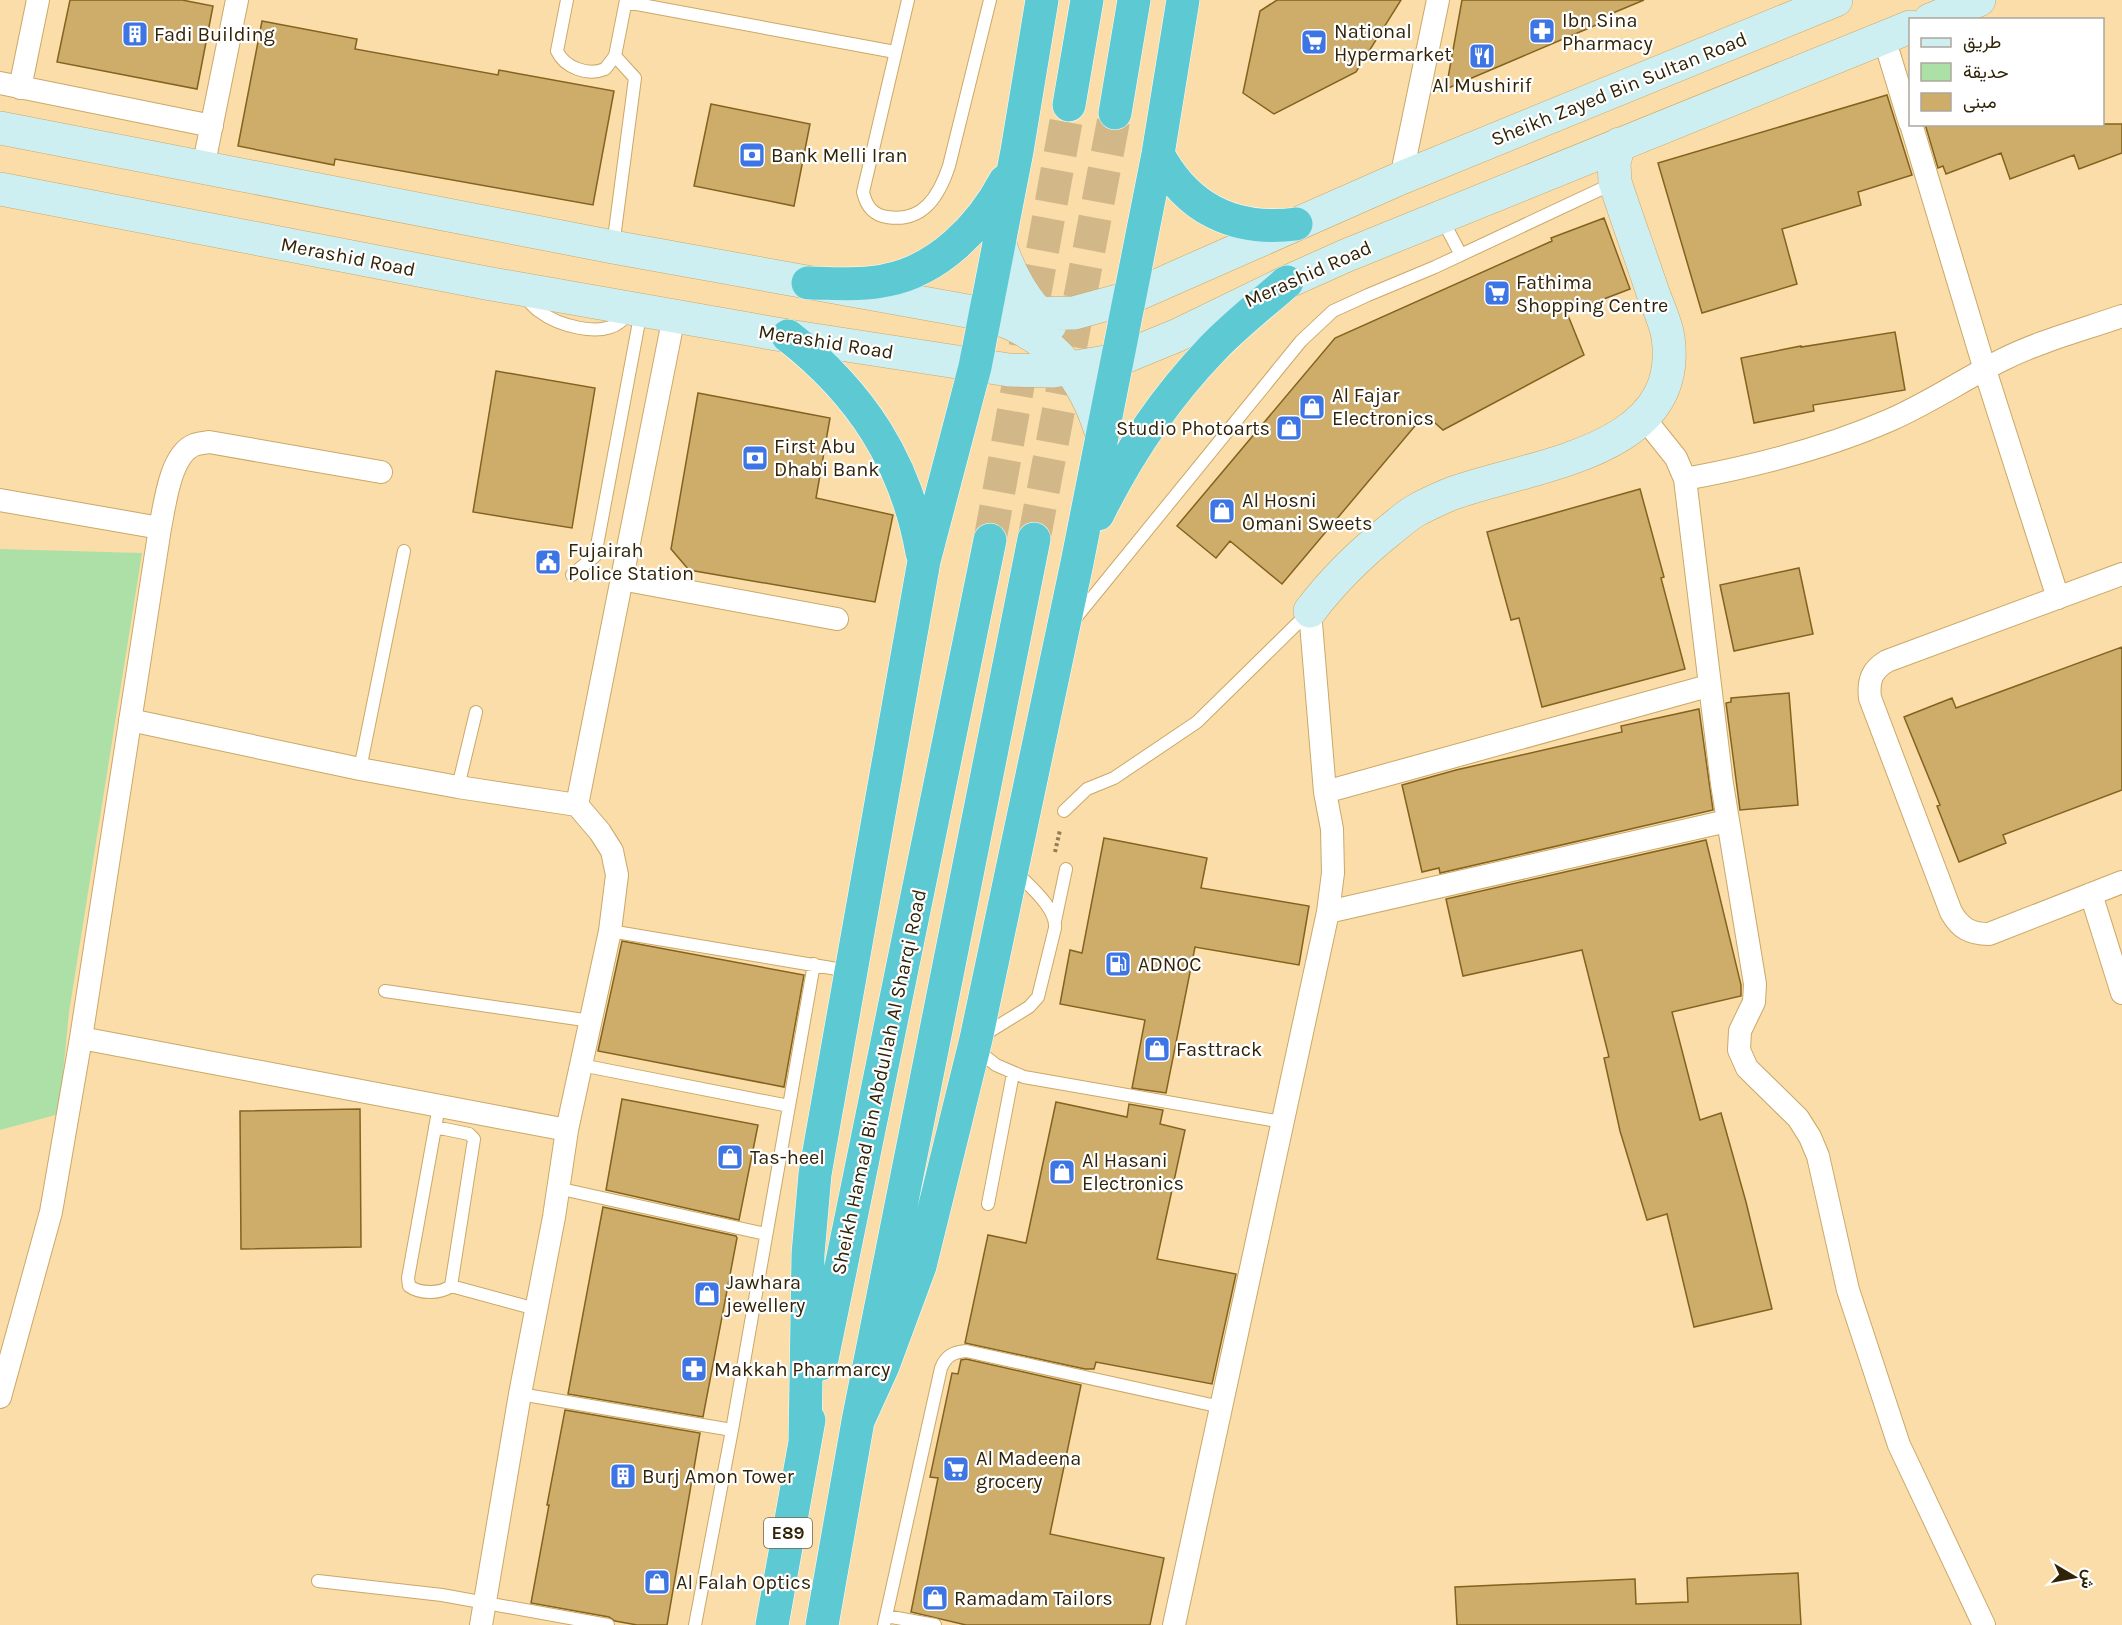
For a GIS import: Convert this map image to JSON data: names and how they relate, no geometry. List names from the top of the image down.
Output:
{
  "streets": {
    "highway": ["Sheikh Hamad Bin Abdullah Al Sharqi Road", "E89"],
    "main road": ["Sheikh Zayed Bin Sultan Road", "Merashid Road"]
  },
  "places": {
    "pharmacy": ["Ibn Sina Pharmacy", "Makkah Pharmarcy"],
    "building": ["Fadi Building", "Burj Amon Tower"],
    "supermarket": ["National Hypermarket", "Fathima Shopping Centre", "Al Madeena grocery"],
    "restaurant": ["Al Mushirif"],
    "bank": ["Bank Melli Iran", "First Abu Dhabi Bank"],
    "shop": [
      "Al Fajar Electronics",
      "Studio Photoarts",
      "Al Hosni Omani Sweets",
      "Fasttrack",
      "Tas-heel",
      "Al Hasani Electronics",
      "Jawhara jewellery",
      "Al Falah Optics",
      "Ramadam Tailors"
    ],
    "public building": ["Fujairah Police Station"],
    "fuel station": ["ADNOC"]
  },
  "legend": ["طريق", "حديقة", "مبنى"],
  "north": "right"
}
